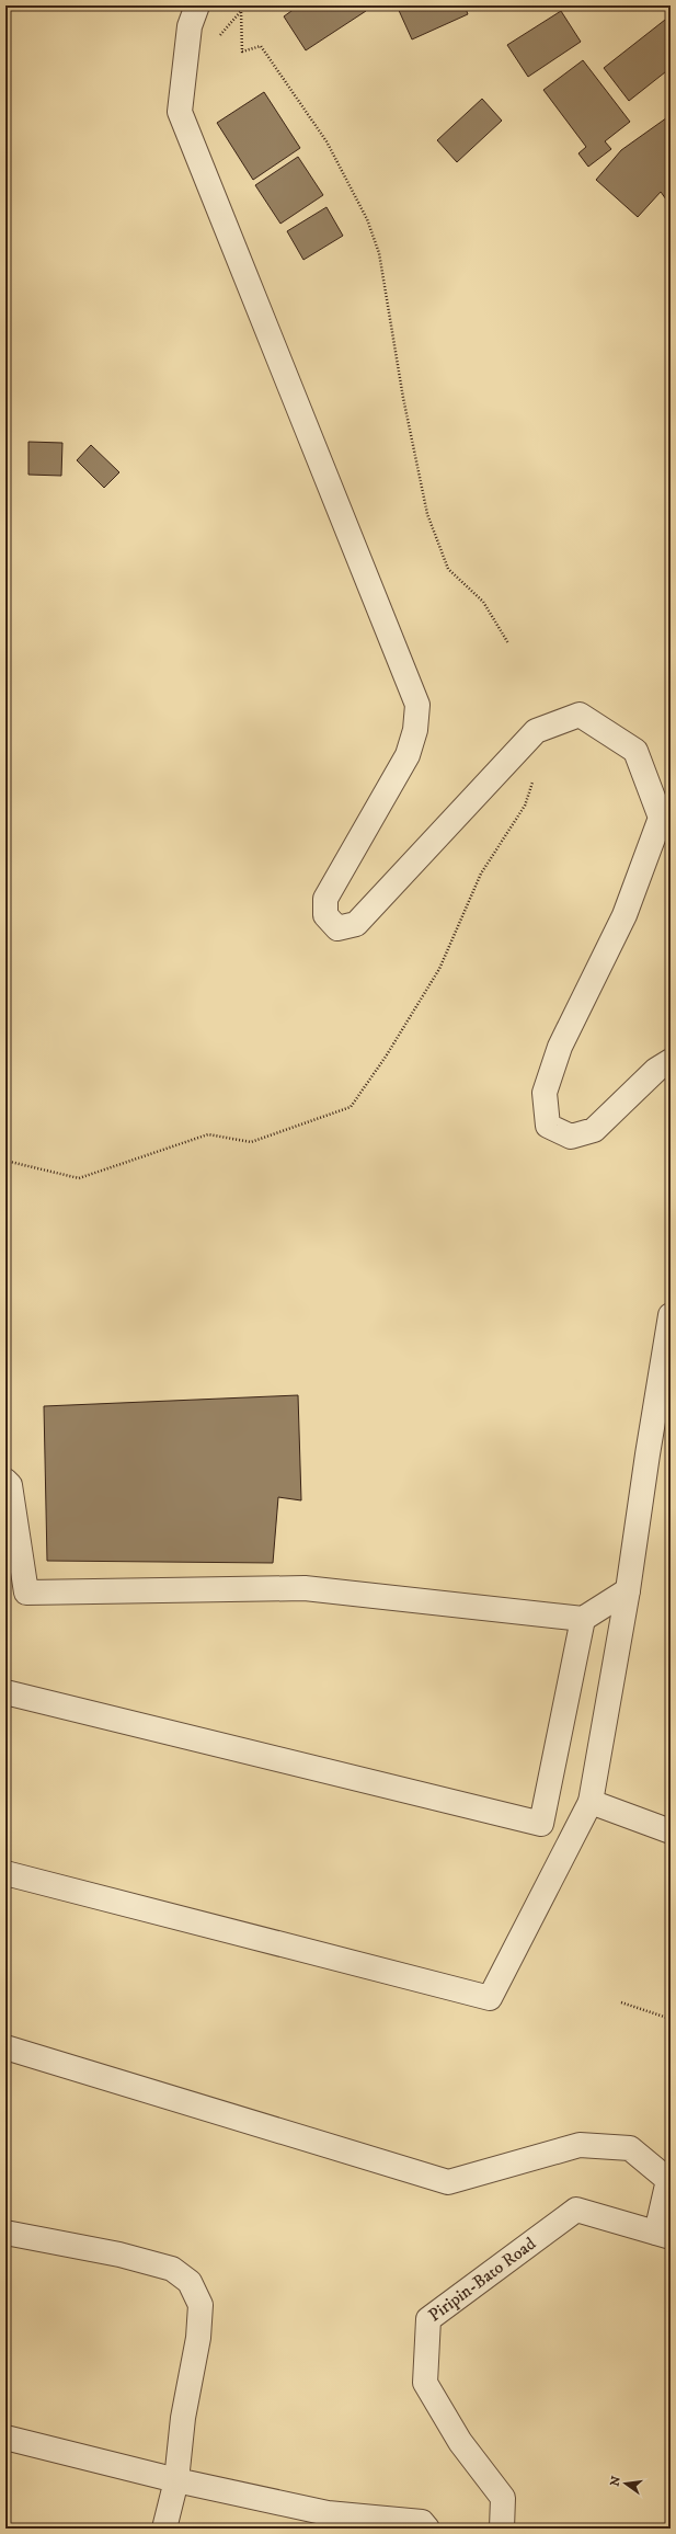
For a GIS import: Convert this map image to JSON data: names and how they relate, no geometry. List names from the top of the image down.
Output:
{
  "streets": {
    "street": ["Piripin-Bato Road"]
  },
  "north": "left"
}
